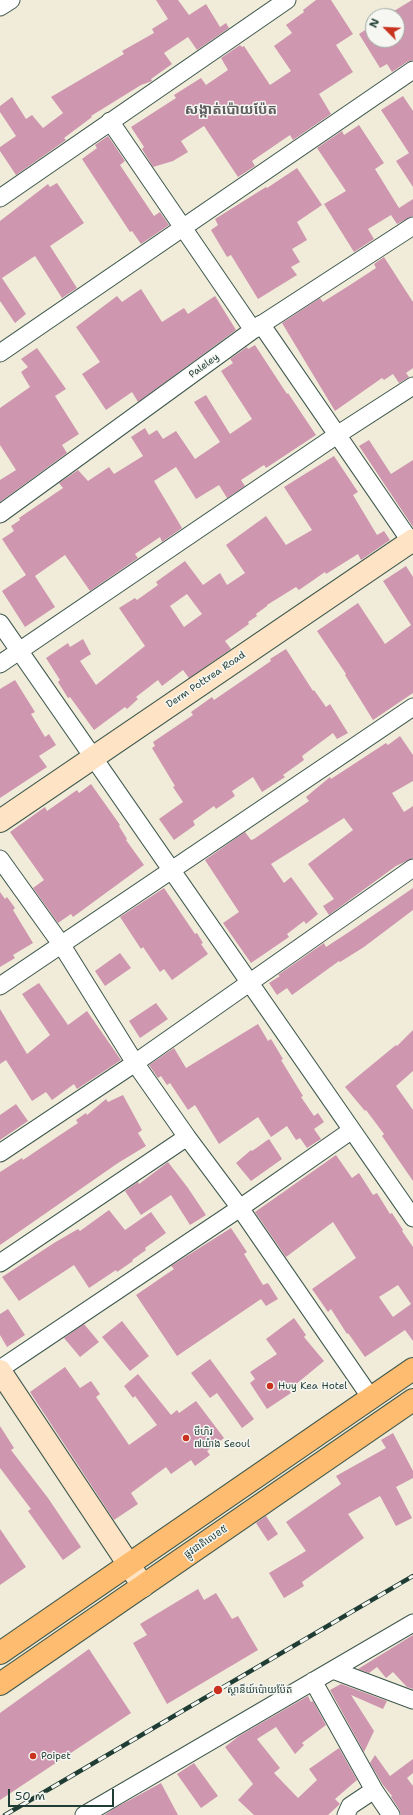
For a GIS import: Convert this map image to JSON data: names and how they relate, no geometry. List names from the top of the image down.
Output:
{
  "streets": {
    "highway": ["ផ្លូវជាតិលេខ៥"],
    "street": ["Paleley", "Derm Pottrea Road"]
  },
  "districts": ["សង្កាត់ប៉ោយប៉ែត"],
  "places": [
    "Huy Kea Hotel",
    "មីហិរ ៧យ៉ាង Seoul",
    "ស្ថានីយ៍ប៉ោយប៉ែត",
    "Poipet"
  ],
  "scale_bar": "50 m",
  "north": "top left"
}
